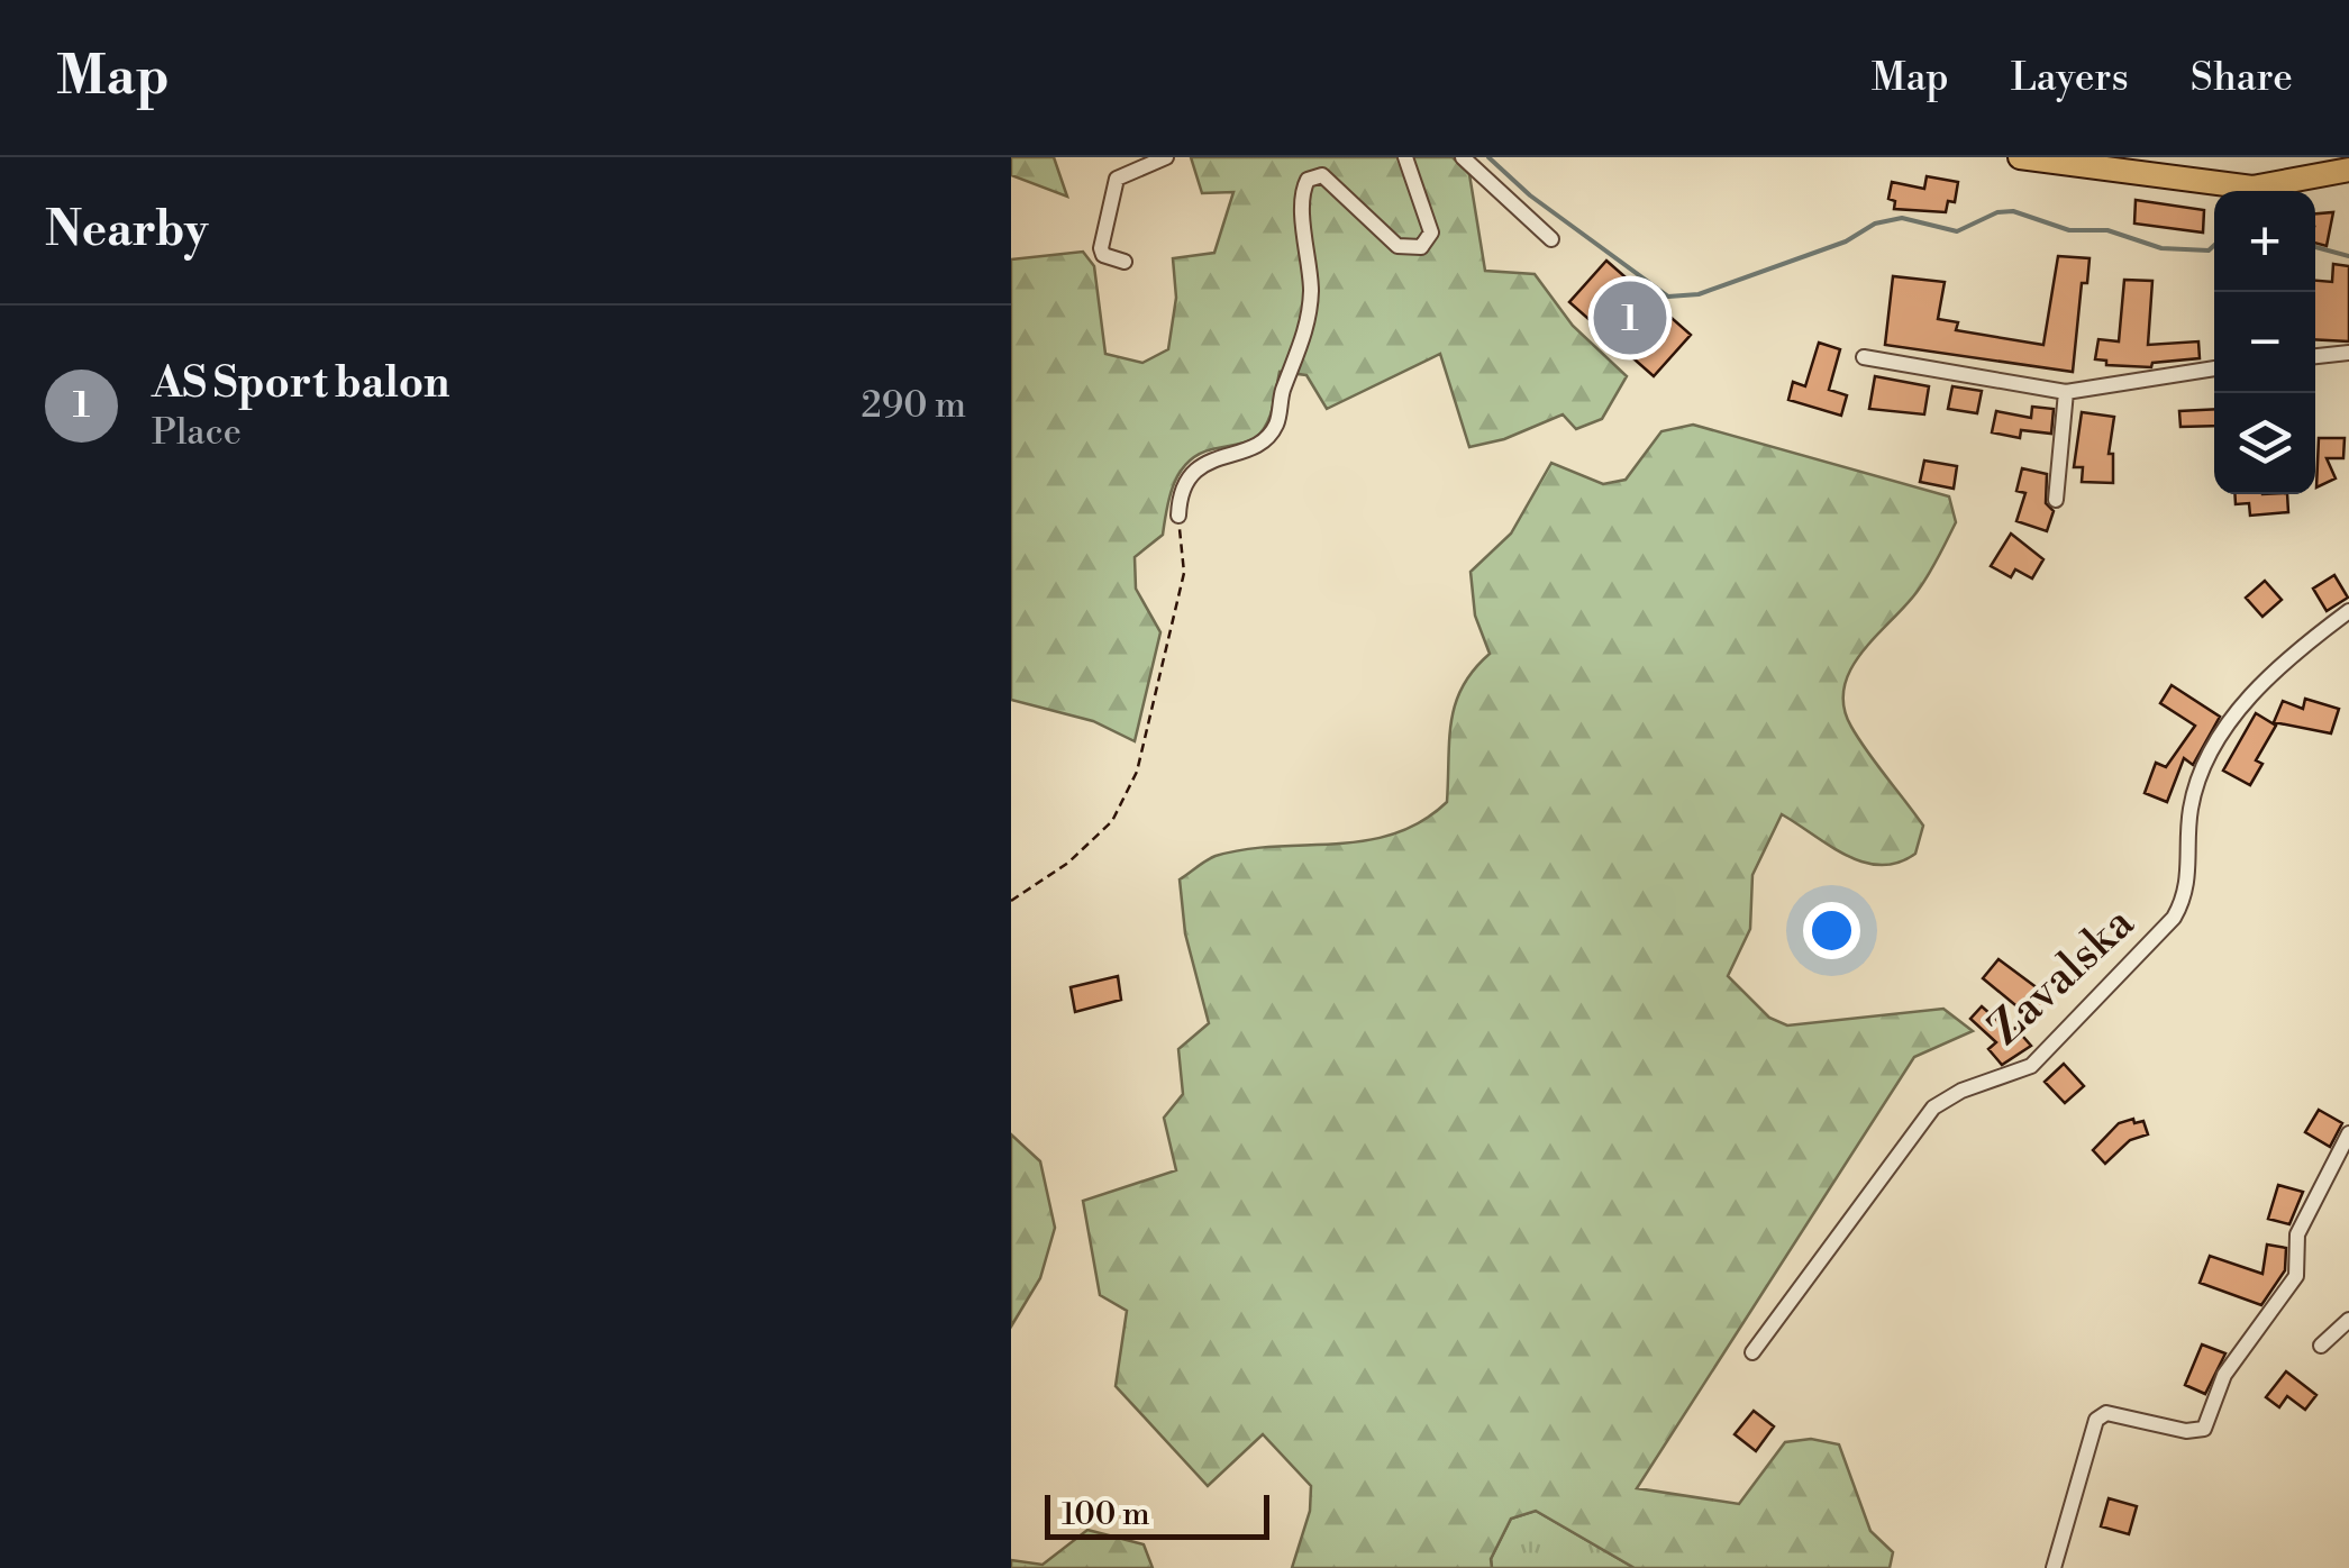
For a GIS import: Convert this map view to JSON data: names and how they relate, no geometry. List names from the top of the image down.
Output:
{
  "streets": {
    "street": ["Zavalska"]
  },
  "scale_bar": "100 m",
  "page": {
    "header": "Map",
    "nav": ["Map", "Layers", "Share"],
    "heading": "Nearby",
    "map_buttons": ["+", "−"],
    "pins": "1",
    "list": [
      {
        "mark": "1",
        "name": "AS Sport balon",
        "note": "Place",
        "value": "290 m"
      }
    ],
    "scale": "100 m"
  }
}
